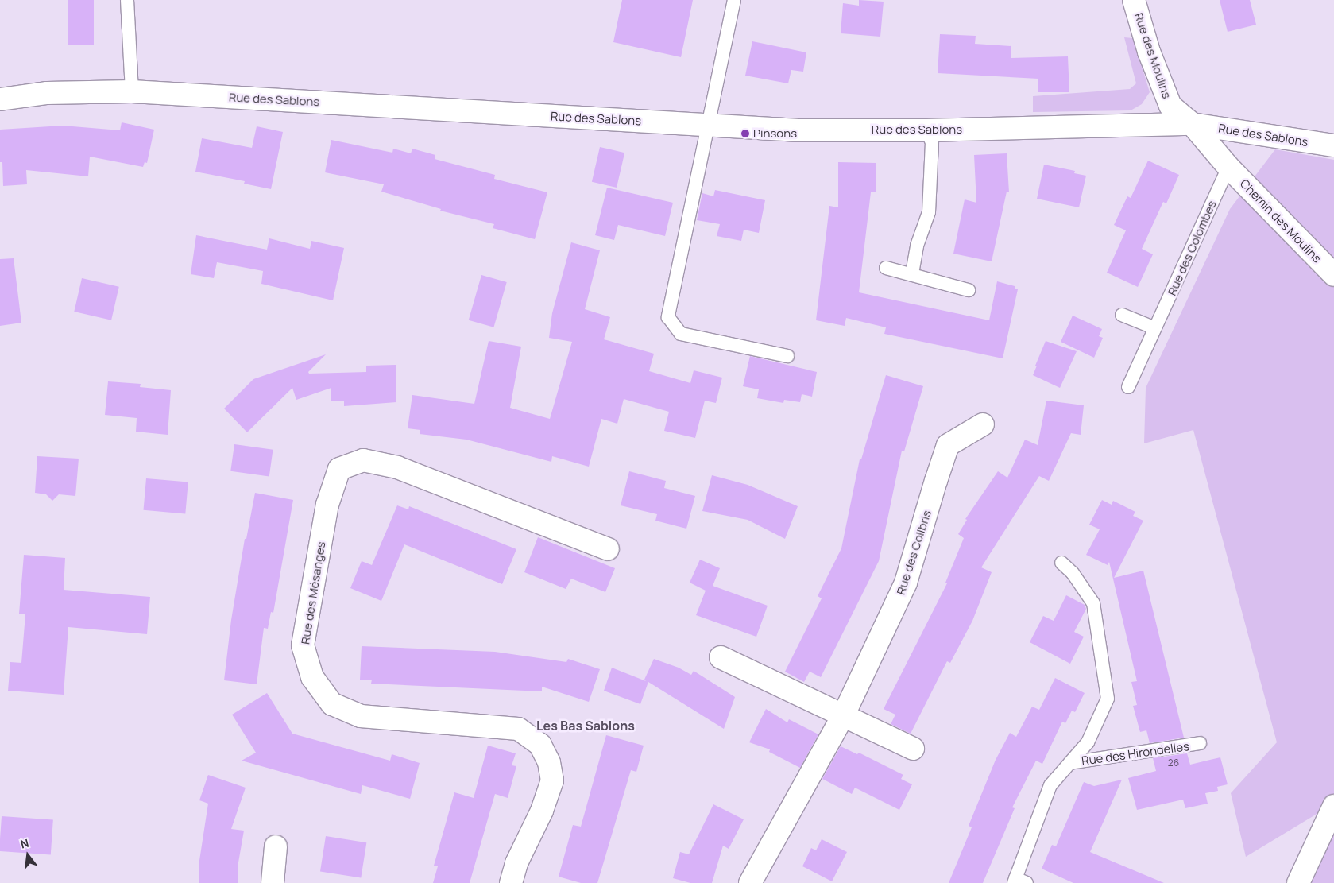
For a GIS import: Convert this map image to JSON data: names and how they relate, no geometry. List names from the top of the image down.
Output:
{
  "streets": {
    "street": [
      "Rue des Moulins",
      "Rue des Sablons",
      "Chemin des Moulins",
      "Rue des Colibris",
      "Rue des Mésanges"
    ],
    "lane": ["Rue des Colombes", "Rue des Hirondelles"]
  },
  "crossings": [
    ["Rue des Moulins", "Rue des Sablons"],
    ["Rue des Sablons", "Chemin des Moulins"],
    ["Rue des Sablons", "Rue des Colombes"],
    ["Chemin des Moulins", "Rue des Colombes"]
  ],
  "districts": ["Les Bas Sablons"],
  "places": ["Pinsons"],
  "house_numbers": ["26"],
  "north": "top"
}
